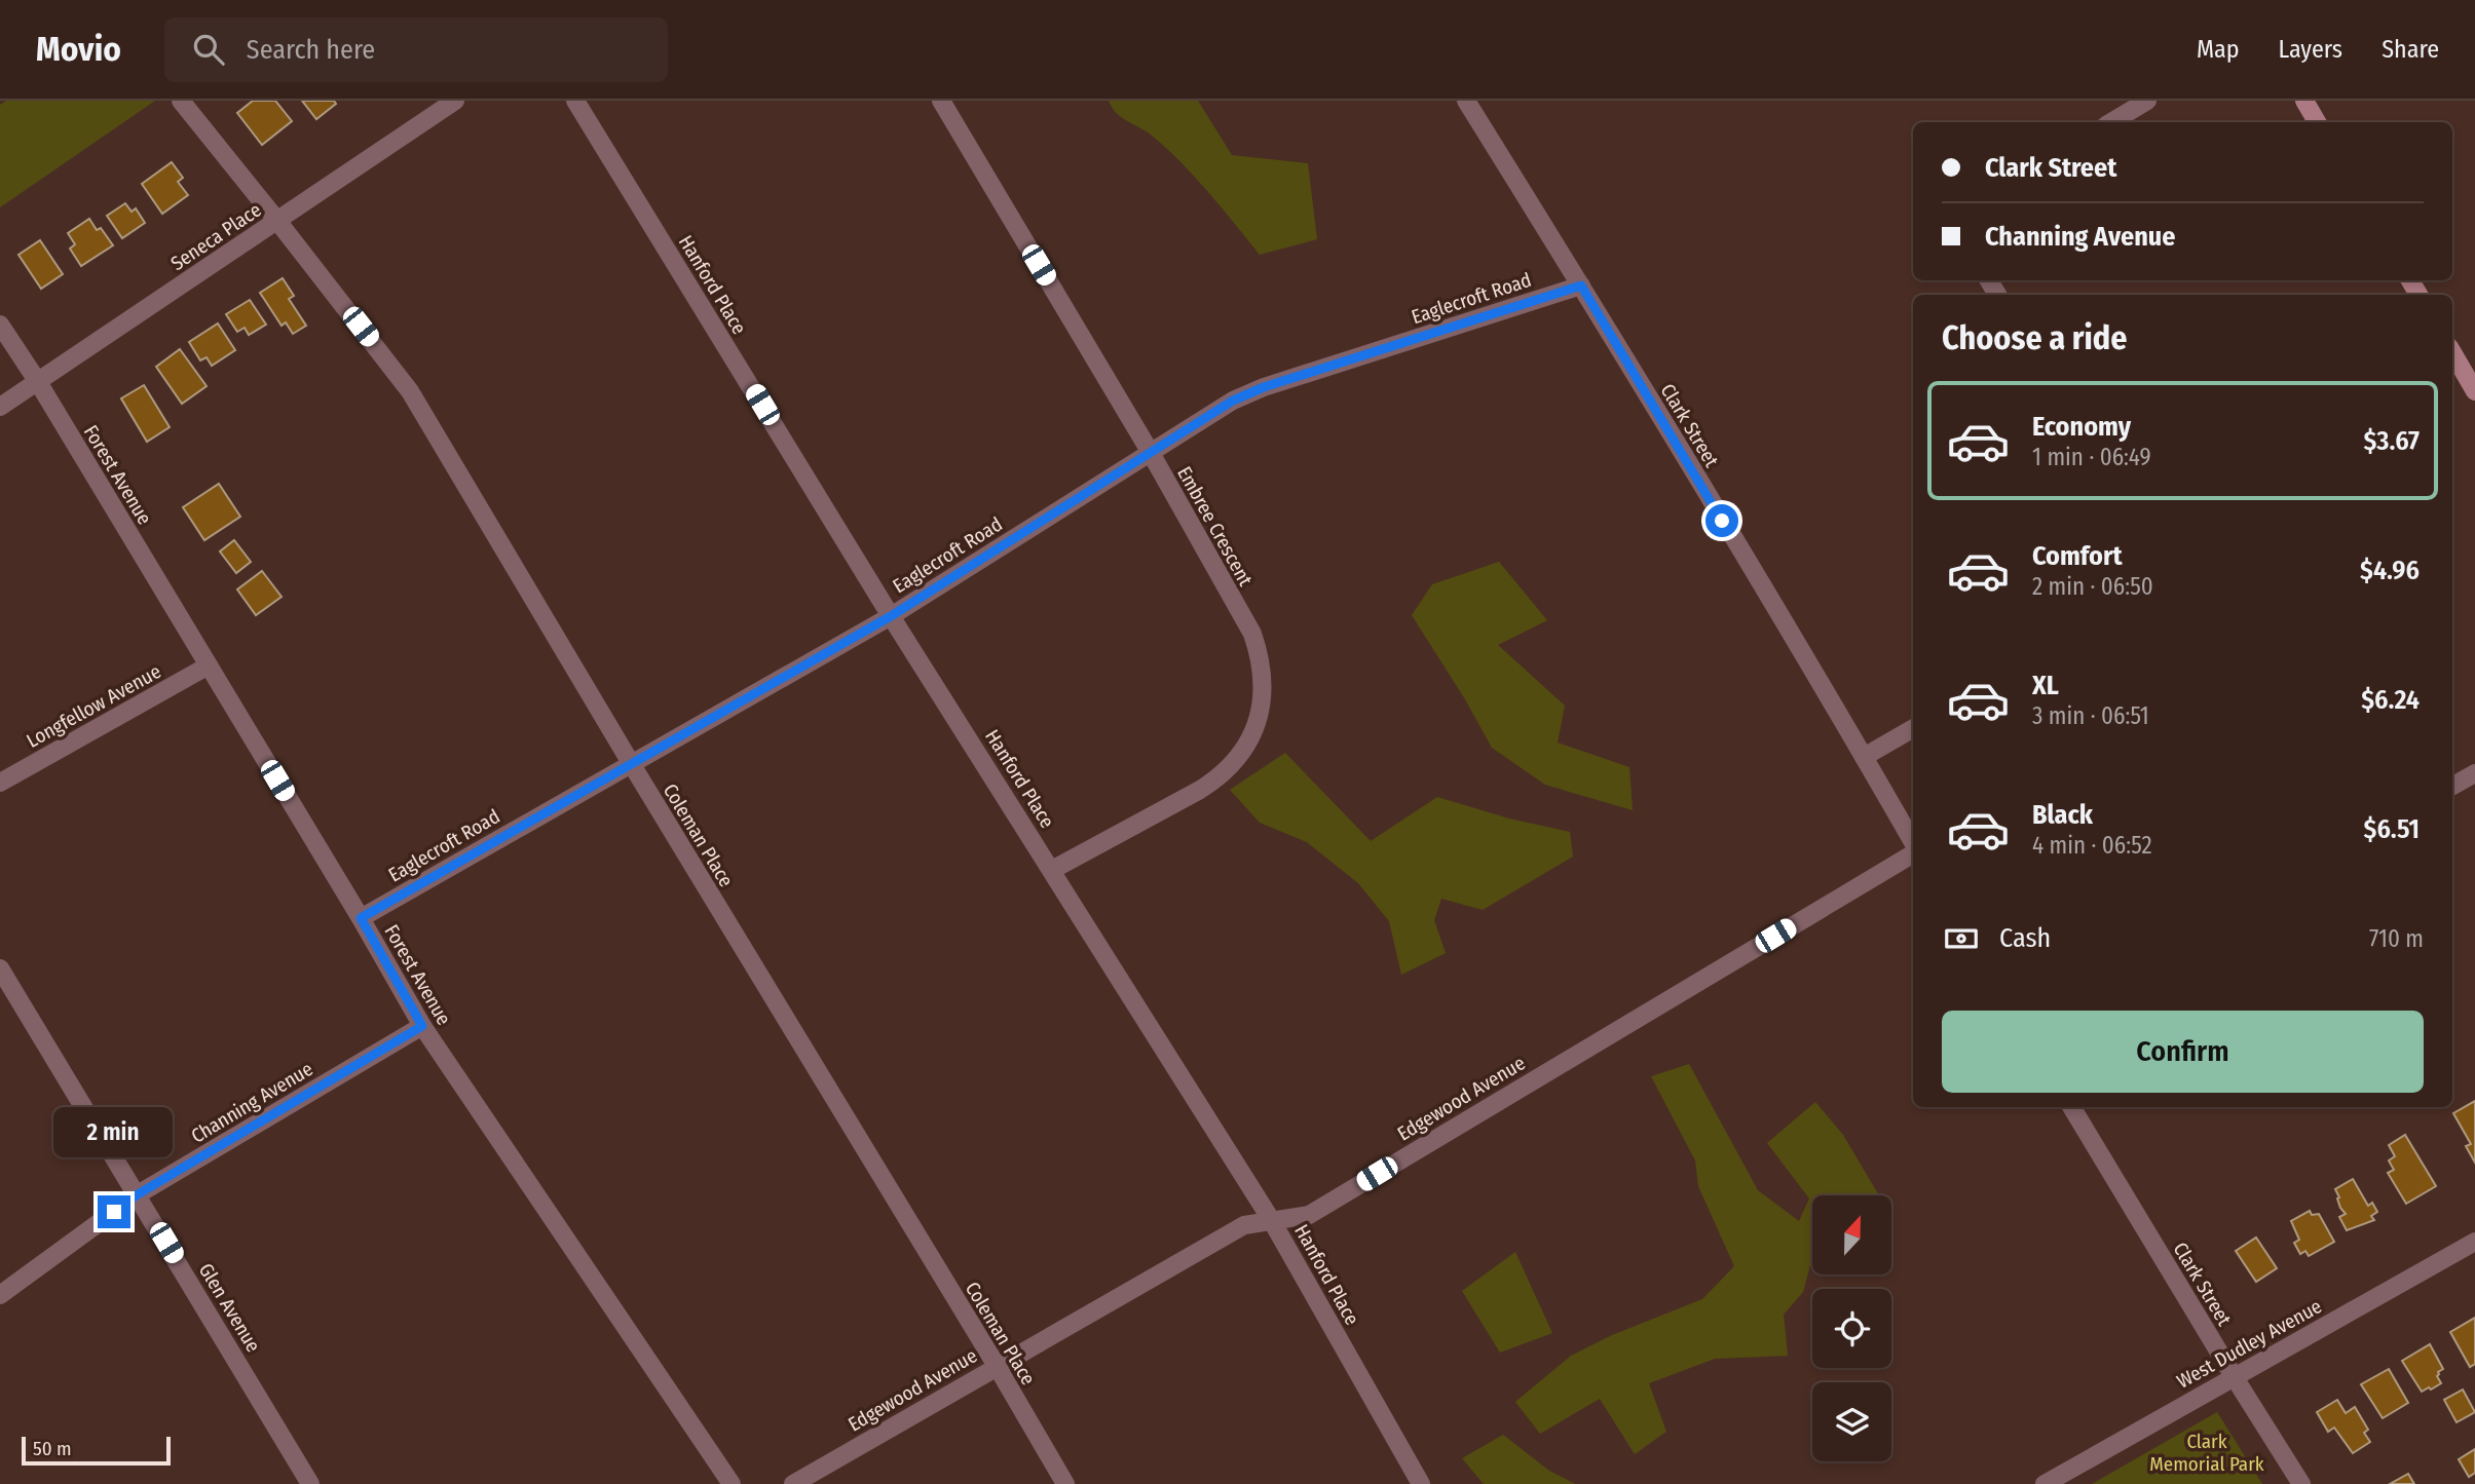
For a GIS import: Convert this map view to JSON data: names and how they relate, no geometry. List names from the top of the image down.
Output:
{
  "streets": {
    "street": [
      "Seneca Place",
      "Hanford Place",
      "Eaglecroft Road",
      "Clark Street",
      "Forest Avenue",
      "Embree Crescent",
      "Longfellow Avenue",
      "Coleman Place",
      "Edgewood Avenue",
      "Channing Avenue",
      "Glen Avenue",
      "West Dudley Avenue"
    ]
  },
  "crossings": [
    ["Seneca Place", "Forest Avenue"],
    ["Seneca Place", "Coleman Place"],
    ["Hanford Place", "Eaglecroft Road"],
    ["Hanford Place", "Embree Crescent"],
    ["Hanford Place", "Edgewood Avenue"],
    ["Eaglecroft Road", "Clark Street"],
    ["Eaglecroft Road", "Forest Avenue"],
    ["Eaglecroft Road", "Embree Crescent"],
    ["Eaglecroft Road", "Coleman Place"],
    ["Clark Street", "West Dudley Avenue"],
    ["Forest Avenue", "Longfellow Avenue"],
    ["Forest Avenue", "Channing Avenue"],
    ["Coleman Place", "Edgewood Avenue"],
    ["Channing Avenue", "Glen Avenue"]
  ],
  "parks": ["Clark Memorial Park"],
  "scale_bar": "50 m",
  "north": "top",
  "page": {
    "header": "Movio",
    "search": "Search here",
    "nav": ["Map", "Layers", "Share"],
    "banner": ["Clark Street", "Channing Avenue"],
    "heading": "Choose a ride",
    "list": [
      {
        "name": "Economy",
        "note": "1 min · 06:49",
        "value": "$3.67"
      },
      {
        "name": "Comfort",
        "note": "2 min · 06:50",
        "value": "$4.96"
      },
      {
        "name": "XL",
        "note": "3 min · 06:51",
        "value": "$6.24"
      },
      {
        "name": "Black",
        "note": "4 min · 06:52",
        "value": "$6.51"
      }
    ],
    "pay": ["Cash", "710 m"],
    "buttons": "Confirm",
    "bubble": "2 min",
    "scale": "50 m"
  }
}
